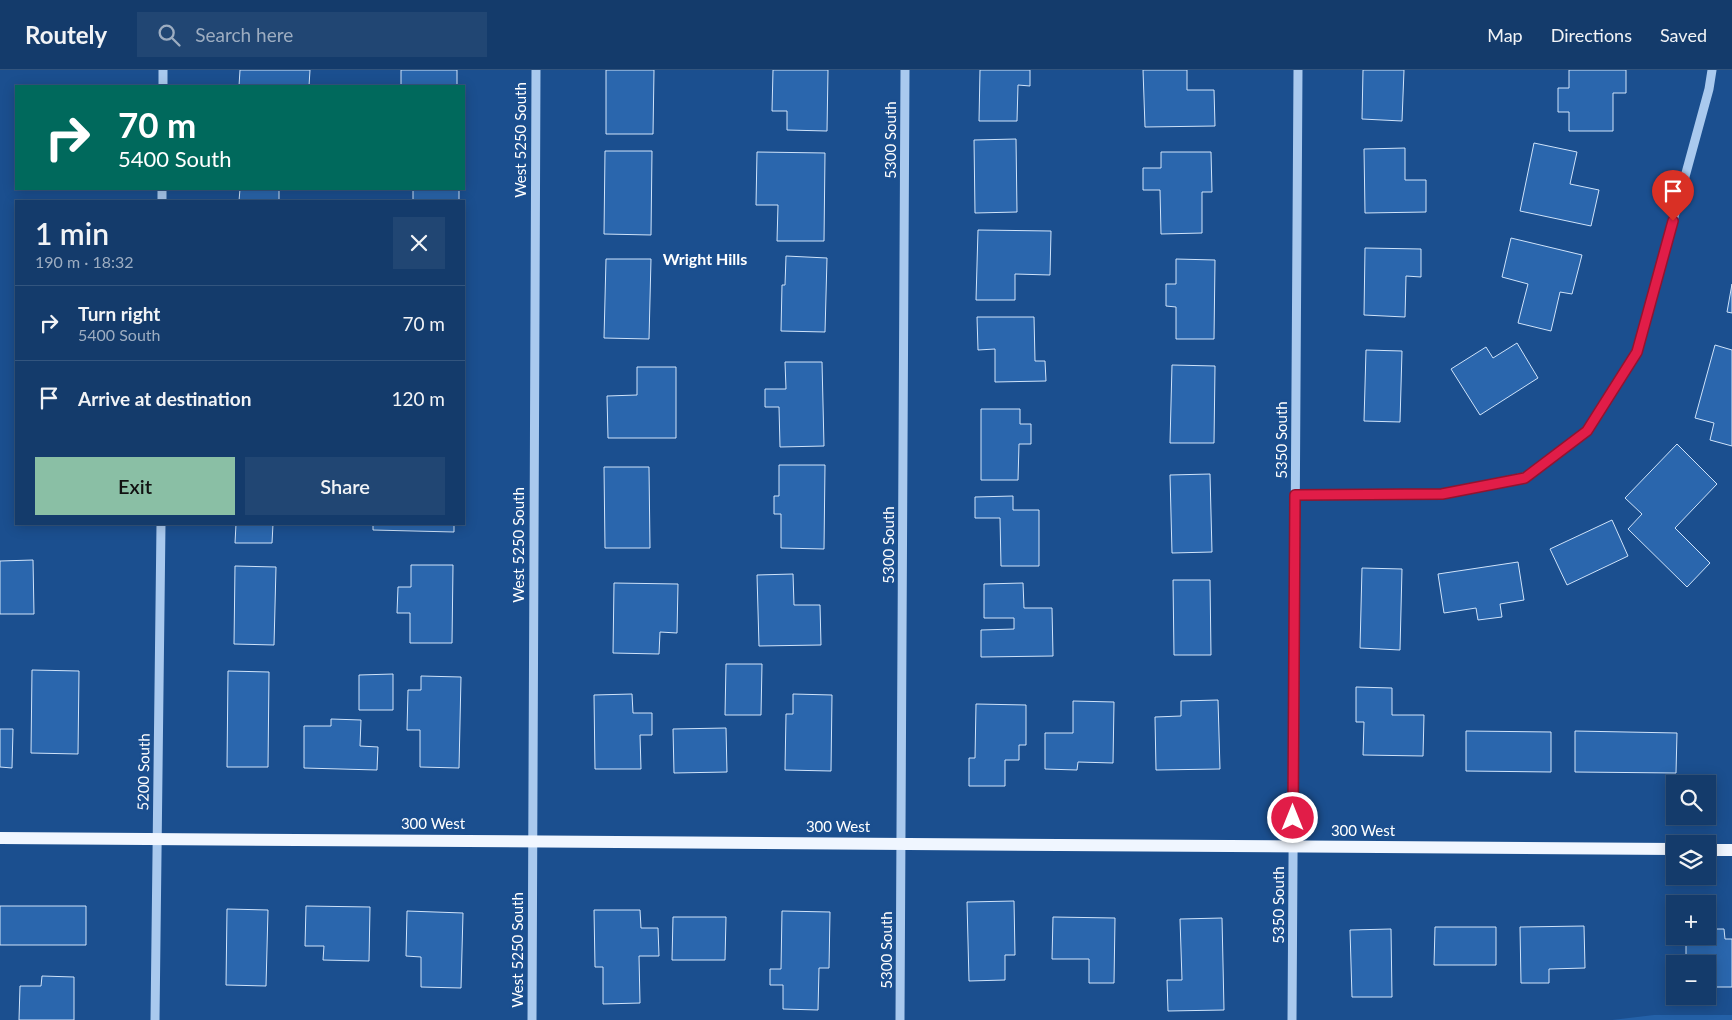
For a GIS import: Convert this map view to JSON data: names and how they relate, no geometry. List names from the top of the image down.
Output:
{
  "streets": {
    "main road": ["300 West"],
    "street": [
      "West 5250 South",
      "5300 South",
      "5350 South",
      "5200 South"
    ]
  },
  "crossings": [
    ["West 5250 South", "300 West"],
    ["5300 South", "300 West"],
    ["5350 South", "300 West"],
    ["5200 South", "300 West"]
  ],
  "districts": ["Wright Hills"],
  "page": {
    "header": "Routely",
    "search": "Search here",
    "nav": ["Map", "Directions", "Saved"],
    "turn": ["70 m", "5400 South"],
    "heading": ["1 min", "190 m · 18:32"],
    "list": [
      {
        "name": "Turn right",
        "note": "5400 South",
        "value": "70 m"
      },
      {
        "name": "Arrive at destination",
        "value": "120 m"
      }
    ],
    "buttons": ["Exit", "Share"],
    "map_buttons": ["+", "−"]
  }
}
